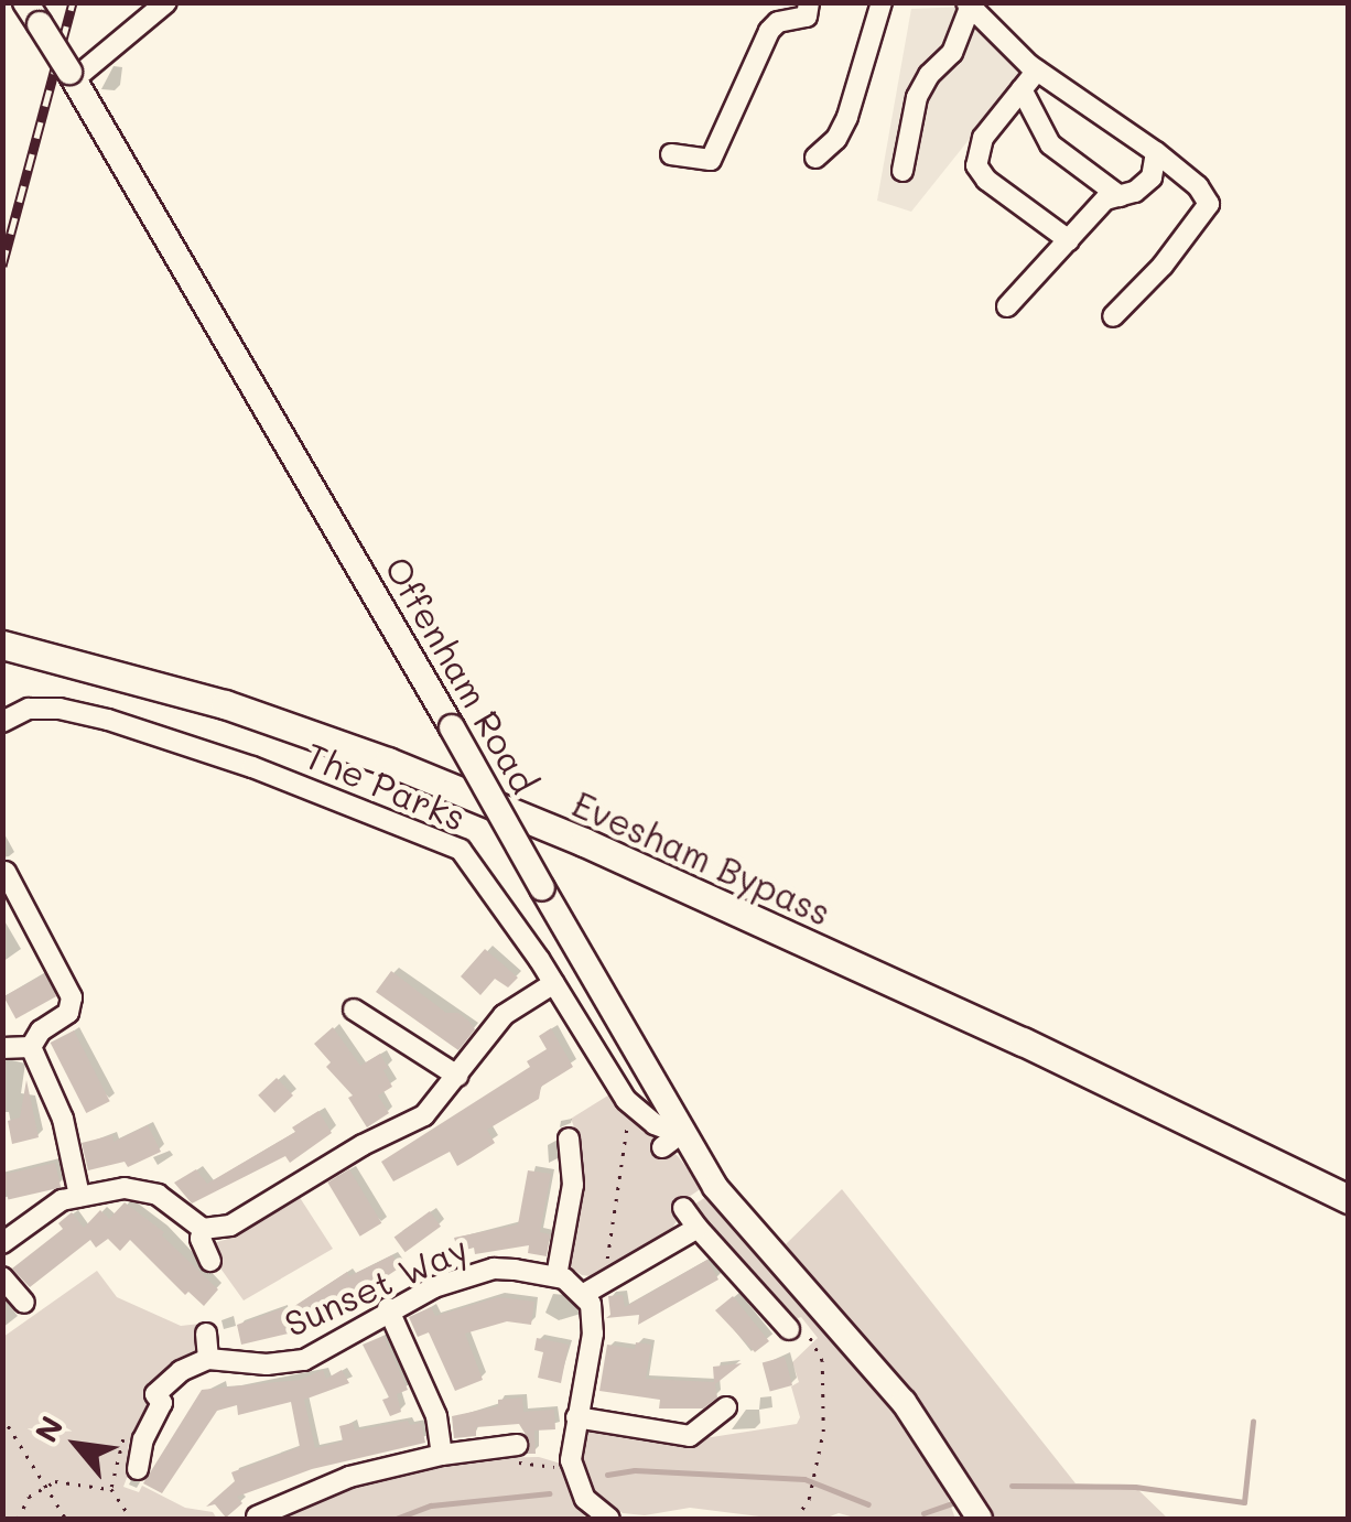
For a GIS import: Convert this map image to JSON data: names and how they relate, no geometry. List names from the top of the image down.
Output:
{
  "streets": {
    "highway": ["Evesham Bypass"],
    "main road": ["Offenham Road"],
    "street": ["The Parks", "Sunset Way"]
  },
  "crossings": [
    ["Offenham Road", "The Parks"]
  ],
  "north": "top left"
}
